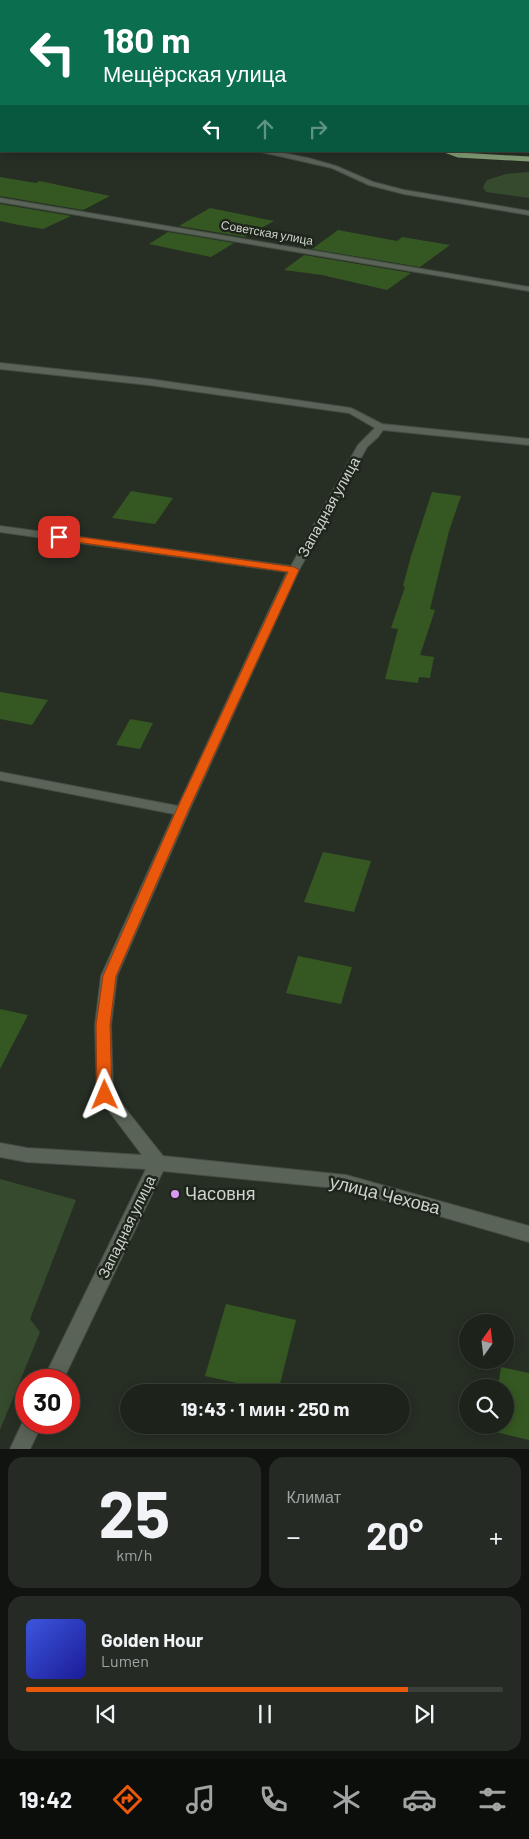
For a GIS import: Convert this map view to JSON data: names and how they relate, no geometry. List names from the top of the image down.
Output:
{
  "streets": {
    "street": ["Советская улица", "Западная улица", "улица Чехова"]
  },
  "crossings": [
    ["Западная улица", "улица Чехова"]
  ],
  "places": ["Часовня"],
  "north": "top",
  "page": {
    "turn": ["180 m", "Мещёрская улица"],
    "limit": "30",
    "trip": "19:43 · 1 мин · 250 m",
    "tile": [
      ["25", "km/h"],
      "Климат"
    ],
    "heat": ["−", "20°", "+"],
    "song": ["Golden Hour", "Lumen"],
    "tabs": "19:42"
  }
}
